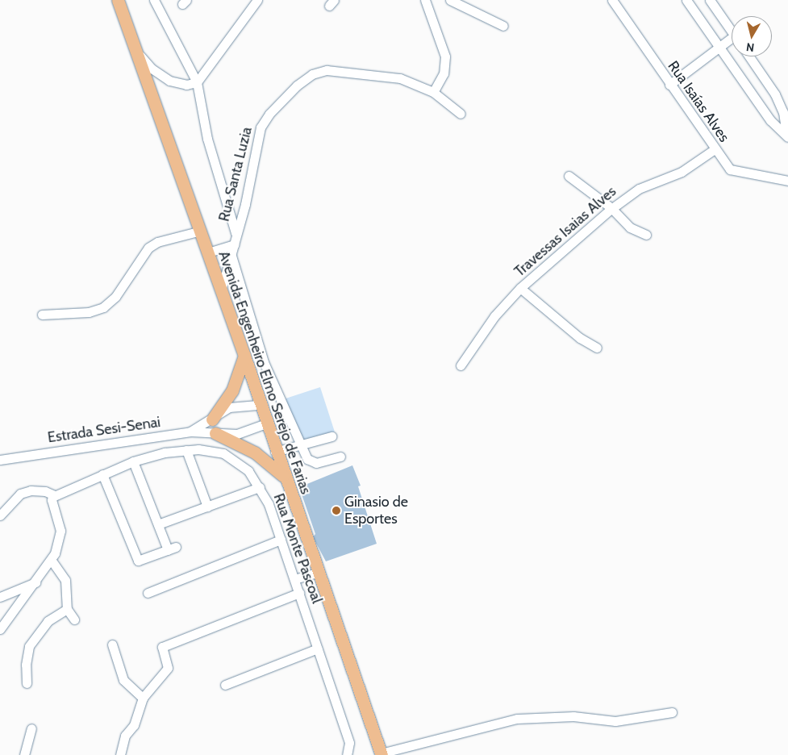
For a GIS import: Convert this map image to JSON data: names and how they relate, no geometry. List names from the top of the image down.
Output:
{
  "streets": {
    "main road": ["Avenida Engenheiro Elmo Serejo de Farias"],
    "street": [
      "Rua Isaías Alves",
      "Rua Santa Luzia",
      "Travessas Isaias Alves",
      "Estrada Sesi-Senai",
      "Rua Monte Pascoal"
    ]
  },
  "crossings": [
    ["Rua Isaías Alves", "Travessas Isaias Alves"],
    ["Rua Santa Luzia", "Avenida Engenheiro Elmo Serejo de Farias"],
    ["Avenida Engenheiro Elmo Serejo de Farias", "Estrada Sesi-Senai"]
  ],
  "places": ["Ginasio de Esportes"],
  "north": "bottom"
}
